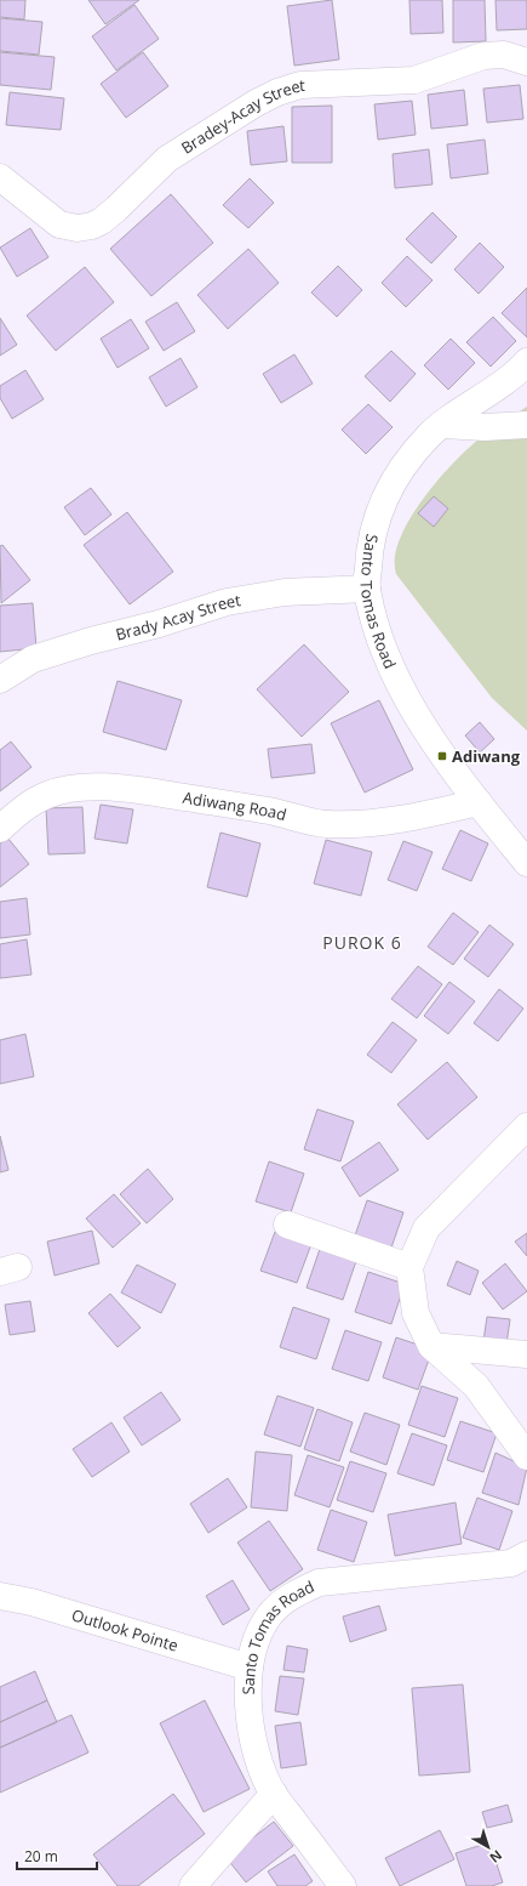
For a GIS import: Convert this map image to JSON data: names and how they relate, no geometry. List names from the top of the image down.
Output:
{
  "streets": {
    "street": [
      "Bradey-Acay Street",
      "Santo Tomas Road",
      "Brady Acay Street",
      "Adiwang Road",
      "Outlook Pointe"
    ]
  },
  "crossings": [
    ["Santo Tomas Road", "Brady Acay Street"],
    ["Santo Tomas Road", "Adiwang Road"],
    ["Santo Tomas Road", "Outlook Pointe"]
  ],
  "districts": ["PUROK 6"],
  "places": {
    "transit": ["Adiwang"]
  },
  "scale_bar": "20 m",
  "north": "bottom right"
}
